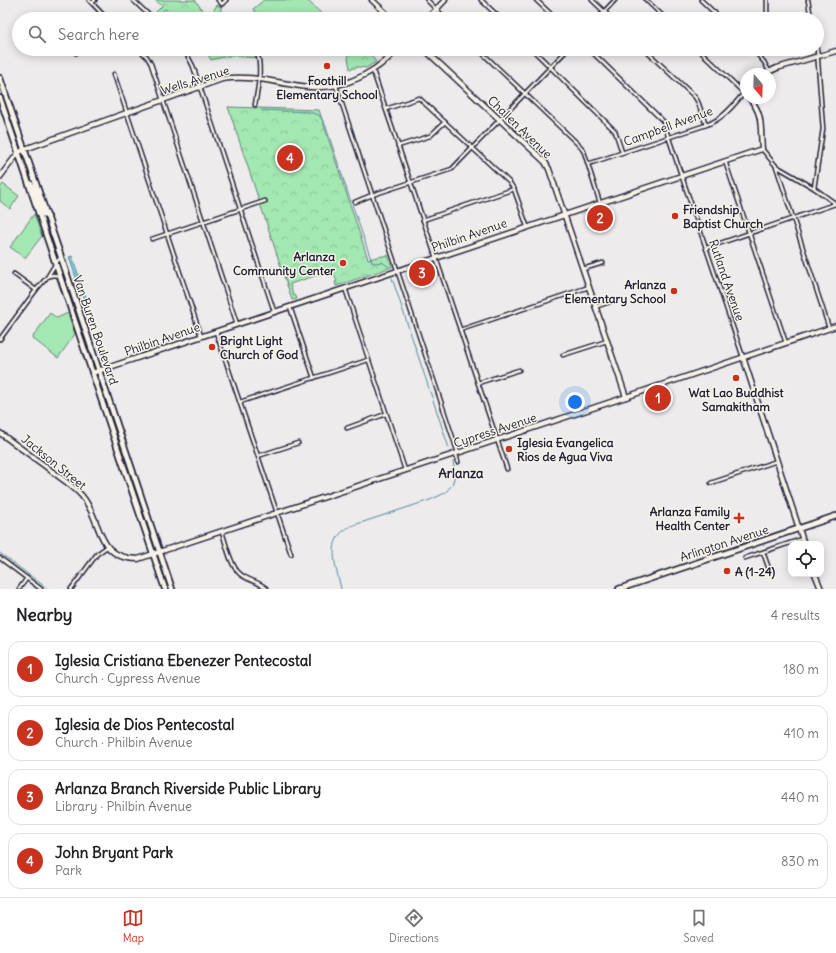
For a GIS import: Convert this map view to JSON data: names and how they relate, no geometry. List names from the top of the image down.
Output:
{
  "streets": {
    "main road": ["Van Buren Boulevard", "Arlington Avenue"],
    "street": [
      "Wells Avenue",
      "Campbell Avenue",
      "Challen Avenue",
      "Philbin Avenue",
      "Rutland Avenue",
      "Cypress Avenue",
      "Jackson Street"
    ]
  },
  "crossings": [
    ["Wells Avenue", "Van Buren Boulevard"],
    ["Campbell Avenue", "Rutland Avenue"],
    ["Challen Avenue", "Philbin Avenue"],
    ["Challen Avenue", "Cypress Avenue"],
    ["Philbin Avenue", "Rutland Avenue"],
    ["Philbin Avenue", "Van Buren Boulevard"],
    ["Rutland Avenue", "Cypress Avenue"],
    ["Rutland Avenue", "Arlington Avenue"],
    ["Van Buren Boulevard", "Cypress Avenue"]
  ],
  "districts": ["Arlanza"],
  "places": {
    "other": [
      "Foothill Elementary School",
      "Friendship Baptist Church",
      "Arlanza Community Center",
      "Arlanza Elementary School",
      "Bright Light Church of God",
      "Wat Lao Buddhist Samakitham",
      "Iglesia Evangelica Rios de Agua Viva",
      "A (1-24)"
    ],
    "health": ["Arlanza Family Health Center"]
  },
  "north": "bottom",
  "page": {
    "search": "Search here",
    "pins": [
      "4",
      "2",
      "3",
      "1"
    ],
    "heading": ["Nearby", "4 results"],
    "list": [
      {
        "mark": "1",
        "name": "Iglesia Cristiana Ebenezer Pentecostal",
        "note": "Church · Cypress Avenue",
        "value": "180 m"
      },
      {
        "mark": "2",
        "name": "Iglesia de Dios Pentecostal",
        "note": "Church · Philbin Avenue",
        "value": "410 m"
      },
      {
        "mark": "3",
        "name": "Arlanza Branch Riverside Public Library",
        "note": "Library · Philbin Avenue",
        "value": "440 m"
      },
      {
        "mark": "4",
        "name": "John Bryant Park",
        "note": "Park",
        "value": "830 m"
      }
    ],
    "nav": ["Map", "Directions", "Saved"]
  }
}
